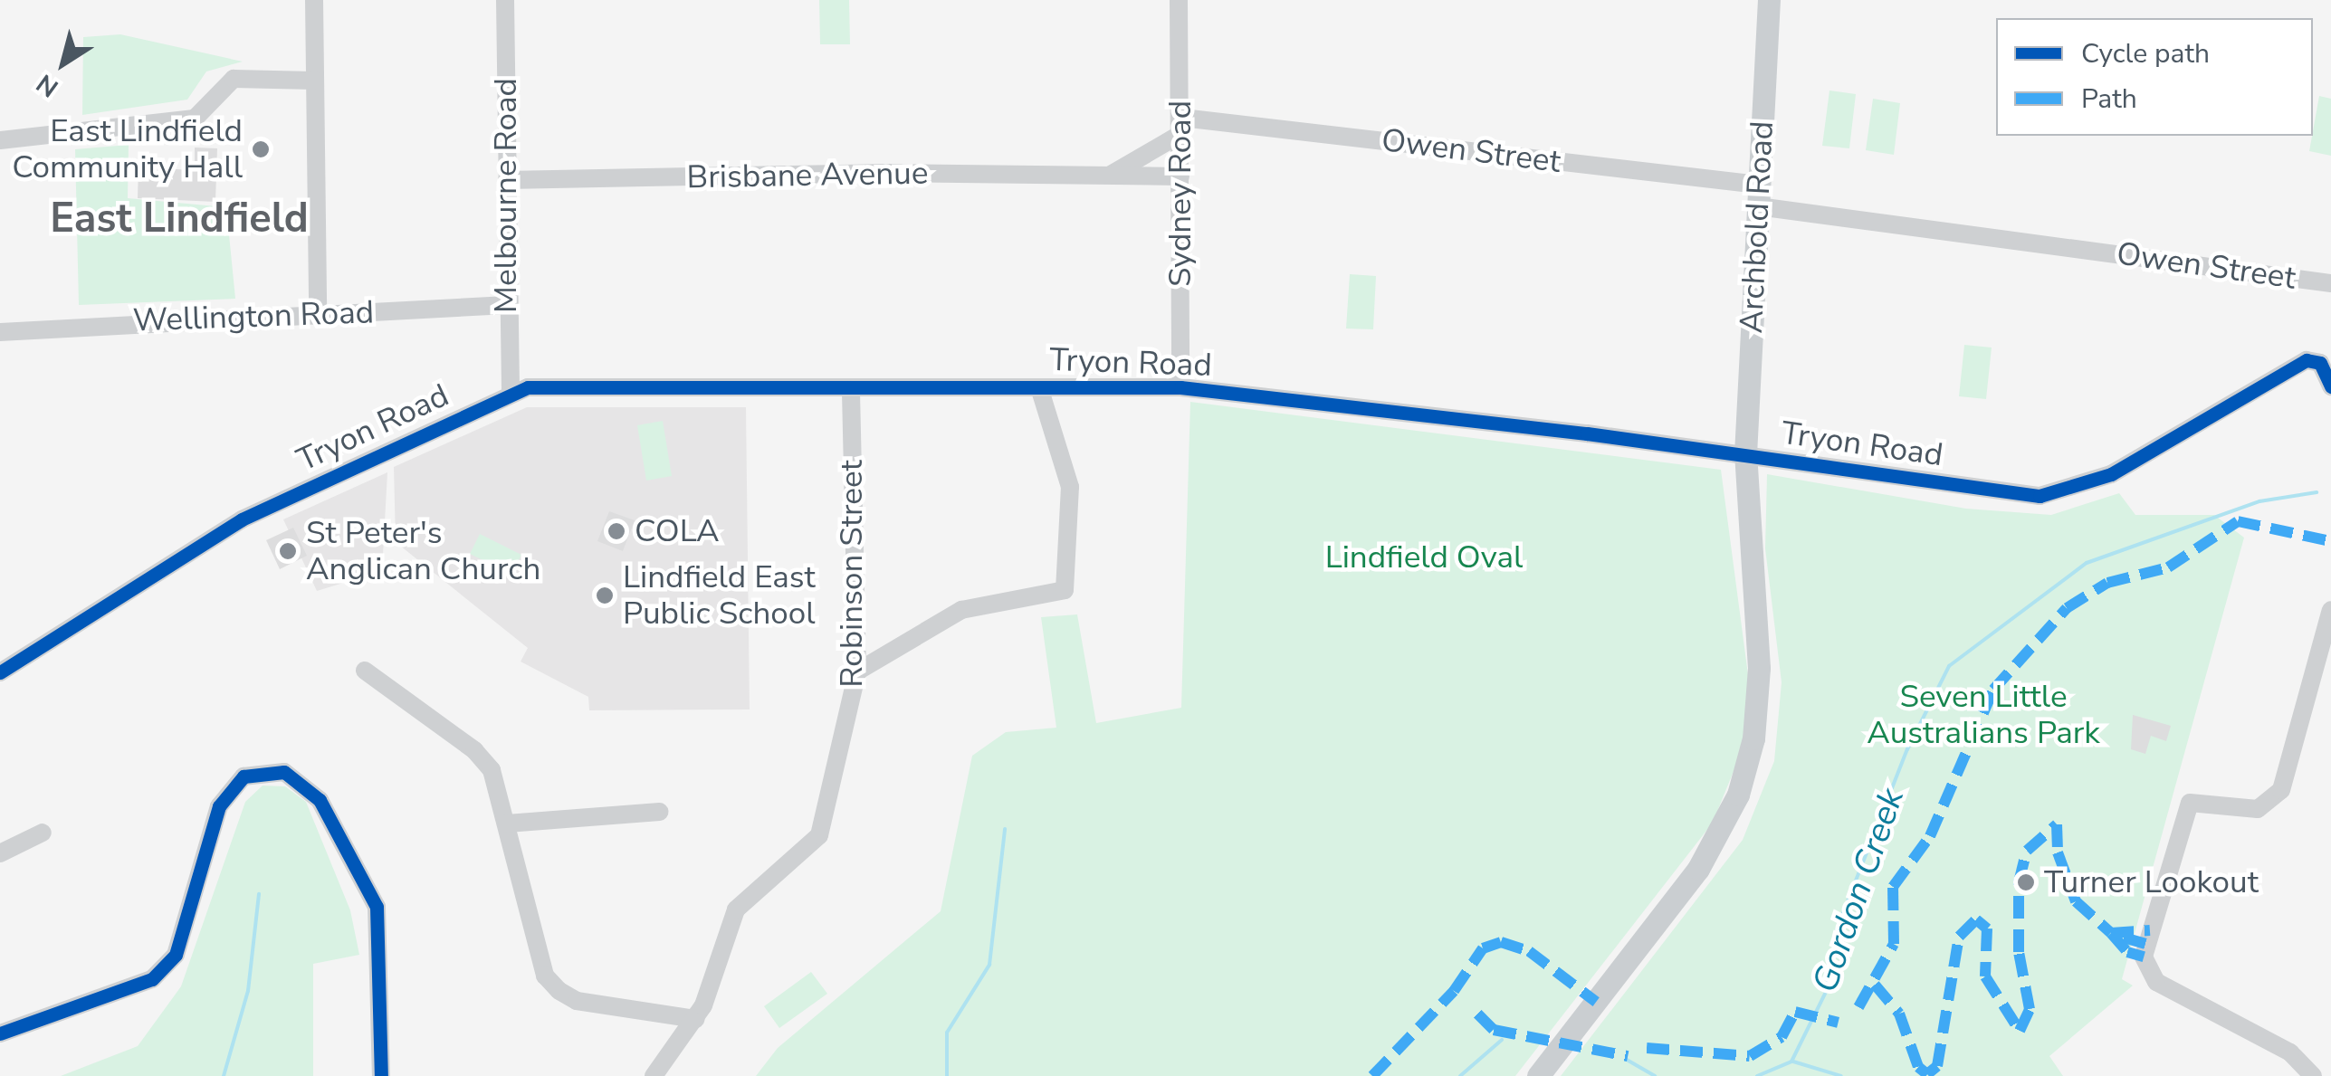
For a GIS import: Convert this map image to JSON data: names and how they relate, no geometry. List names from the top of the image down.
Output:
{
  "streets": {
    "main road": ["Archbold Road"],
    "street": [
      "Owen Street",
      "Brisbane Avenue",
      "Sydney Road",
      "Melbourne Road",
      "Wellington Road",
      "Tryon Road",
      "Robinson Street"
    ]
  },
  "crossings": [
    ["Owen Street", "Brisbane Avenue"],
    ["Owen Street", "Sydney Road"],
    ["Owen Street", "Archbold Road"],
    ["Brisbane Avenue", "Sydney Road"],
    ["Brisbane Avenue", "Melbourne Road"],
    ["Sydney Road", "Tryon Road"],
    ["Melbourne Road", "Wellington Road"],
    ["Melbourne Road", "Tryon Road"],
    ["Archbold Road", "Tryon Road"],
    ["Tryon Road", "Robinson Street"]
  ],
  "districts": ["East Lindfield"],
  "water": ["Gordon Creek"],
  "parks": ["Lindfield Oval", "Seven Little Australians Park"],
  "places": [
    "East Lindfield Community Hall",
    "COLA",
    "St Peter's Anglican Church",
    "Lindfield East Public School",
    "Turner Lookout"
  ],
  "legend": ["Cycle path", "Path"],
  "north": "bottom left"
}
